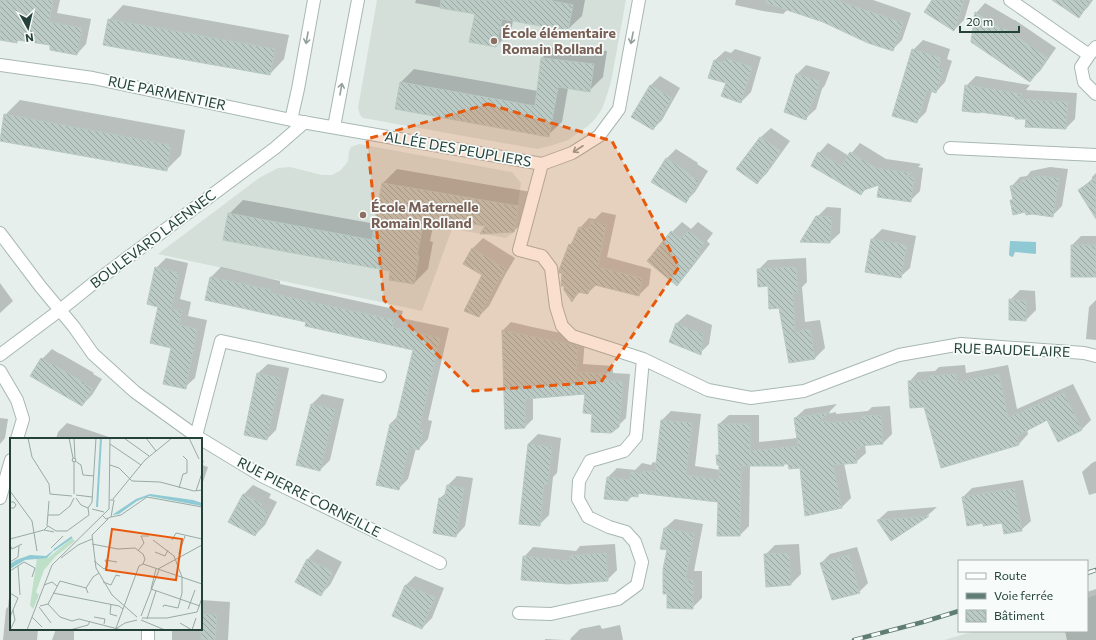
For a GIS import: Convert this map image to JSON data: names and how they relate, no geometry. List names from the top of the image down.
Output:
{
  "streets": {
    "street": [
      "RUE PARMENTIER",
      "ALLÉE DES PEUPLIERS",
      "BOULEVARD LAENNEC",
      "RUE BAUDELAIRE",
      "RUE PIERRE CORNEILLE"
    ]
  },
  "crossings": [
    ["RUE PARMENTIER", "ALLÉE DES PEUPLIERS"],
    ["RUE PARMENTIER", "BOULEVARD LAENNEC"],
    ["ALLÉE DES PEUPLIERS", "RUE BAUDELAIRE"],
    ["BOULEVARD LAENNEC", "RUE PIERRE CORNEILLE"]
  ],
  "one_way": ["ALLÉE DES PEUPLIERS"],
  "places": ["École élémentaire Romain Rolland", "École Maternelle Romain Rolland"],
  "legend": ["Route", "Voie ferrée", "Bâtiment"],
  "scale_bar": "20 m",
  "north": "bottom"
}
